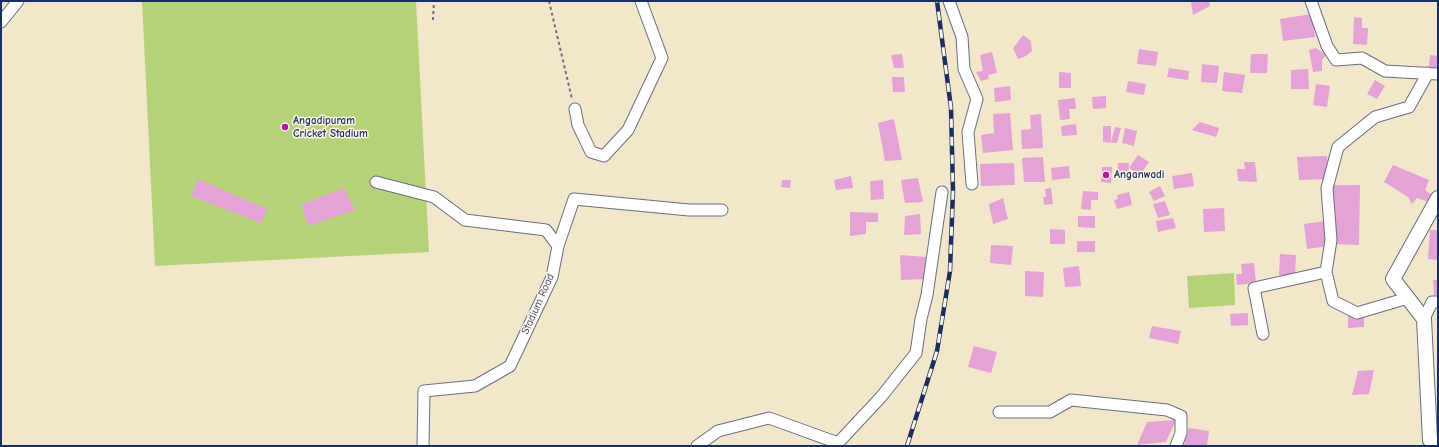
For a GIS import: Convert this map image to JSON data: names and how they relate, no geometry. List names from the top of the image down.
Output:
{
  "streets": {
    "street": ["Stadium Road"]
  },
  "places": ["Angadipuram Cricket Stadium", "Anganwadi"]
}
